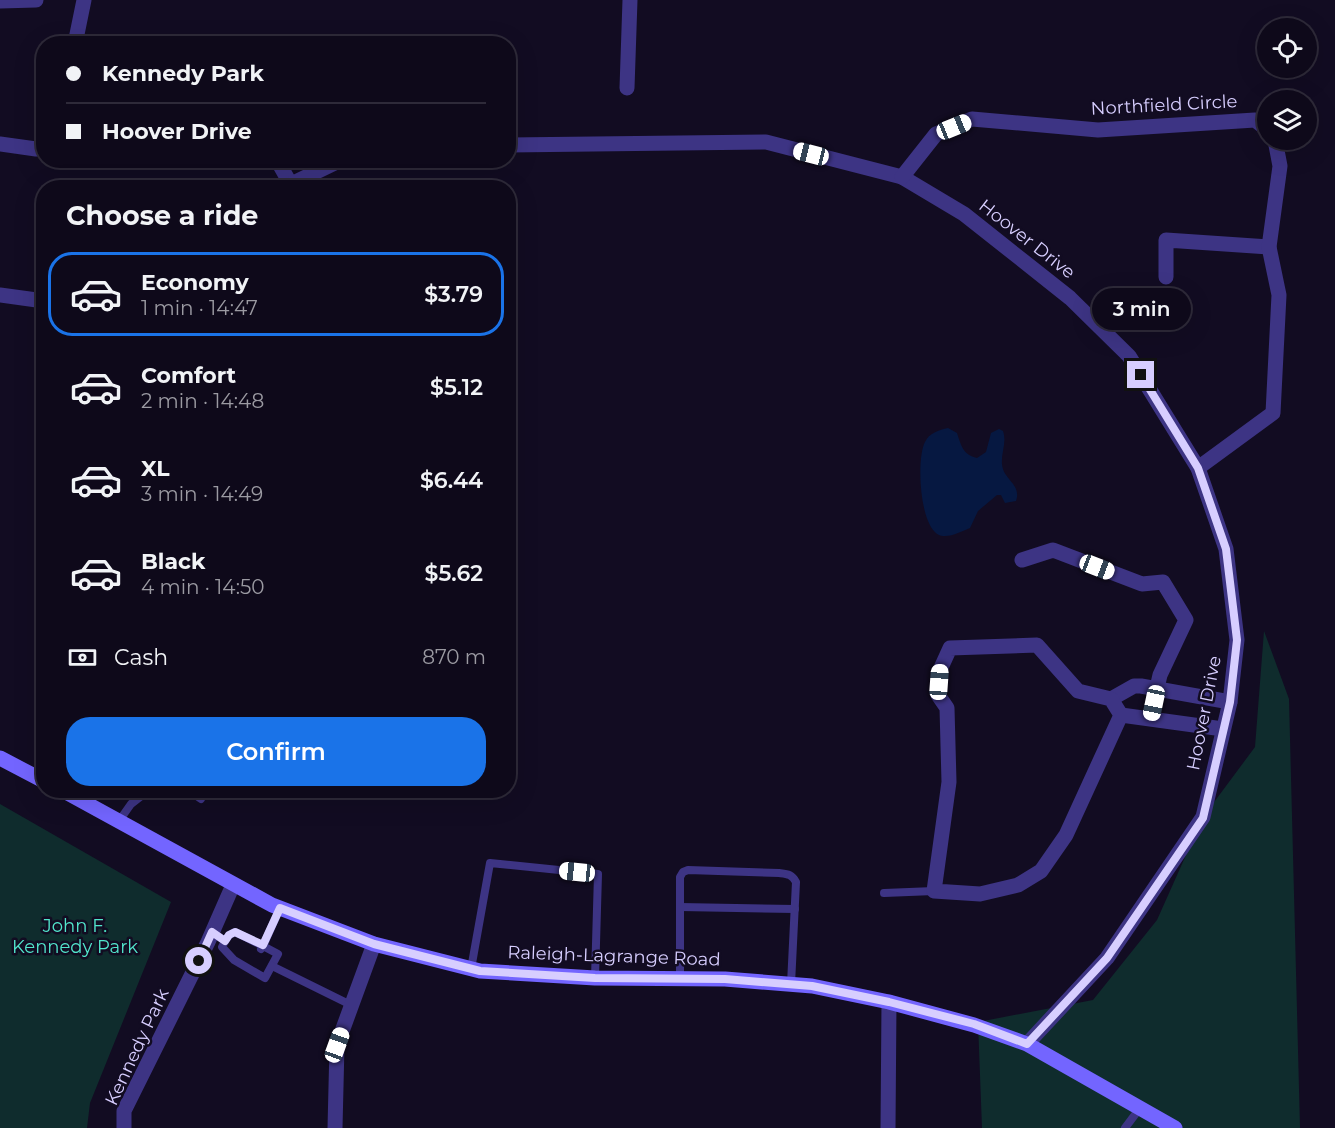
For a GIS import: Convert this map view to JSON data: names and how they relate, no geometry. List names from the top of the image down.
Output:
{
  "streets": {
    "main road": ["Raleigh-Lagrange Road"],
    "street": ["Northfield Circle", "Hoover Drive", "Kennedy Park"]
  },
  "crossings": [
    ["Northfield Circle", "Hoover Drive"],
    ["Hoover Drive", "Raleigh-Lagrange Road"],
    ["Raleigh-Lagrange Road", "Kennedy Park"]
  ],
  "parks": ["John F. Kennedy Park"],
  "page": {
    "banner": ["Kennedy Park", "Hoover Drive"],
    "heading": "Choose a ride",
    "list": [
      {
        "name": "Economy",
        "note": "1 min · 14:47",
        "value": "$3.79"
      },
      {
        "name": "Comfort",
        "note": "2 min · 14:48",
        "value": "$5.12"
      },
      {
        "name": "XL",
        "note": "3 min · 14:49",
        "value": "$6.44"
      },
      {
        "name": "Black",
        "note": "4 min · 14:50",
        "value": "$5.62"
      }
    ],
    "bubble": "3 min",
    "pay": ["Cash", "870 m"],
    "buttons": "Confirm"
  }
}
